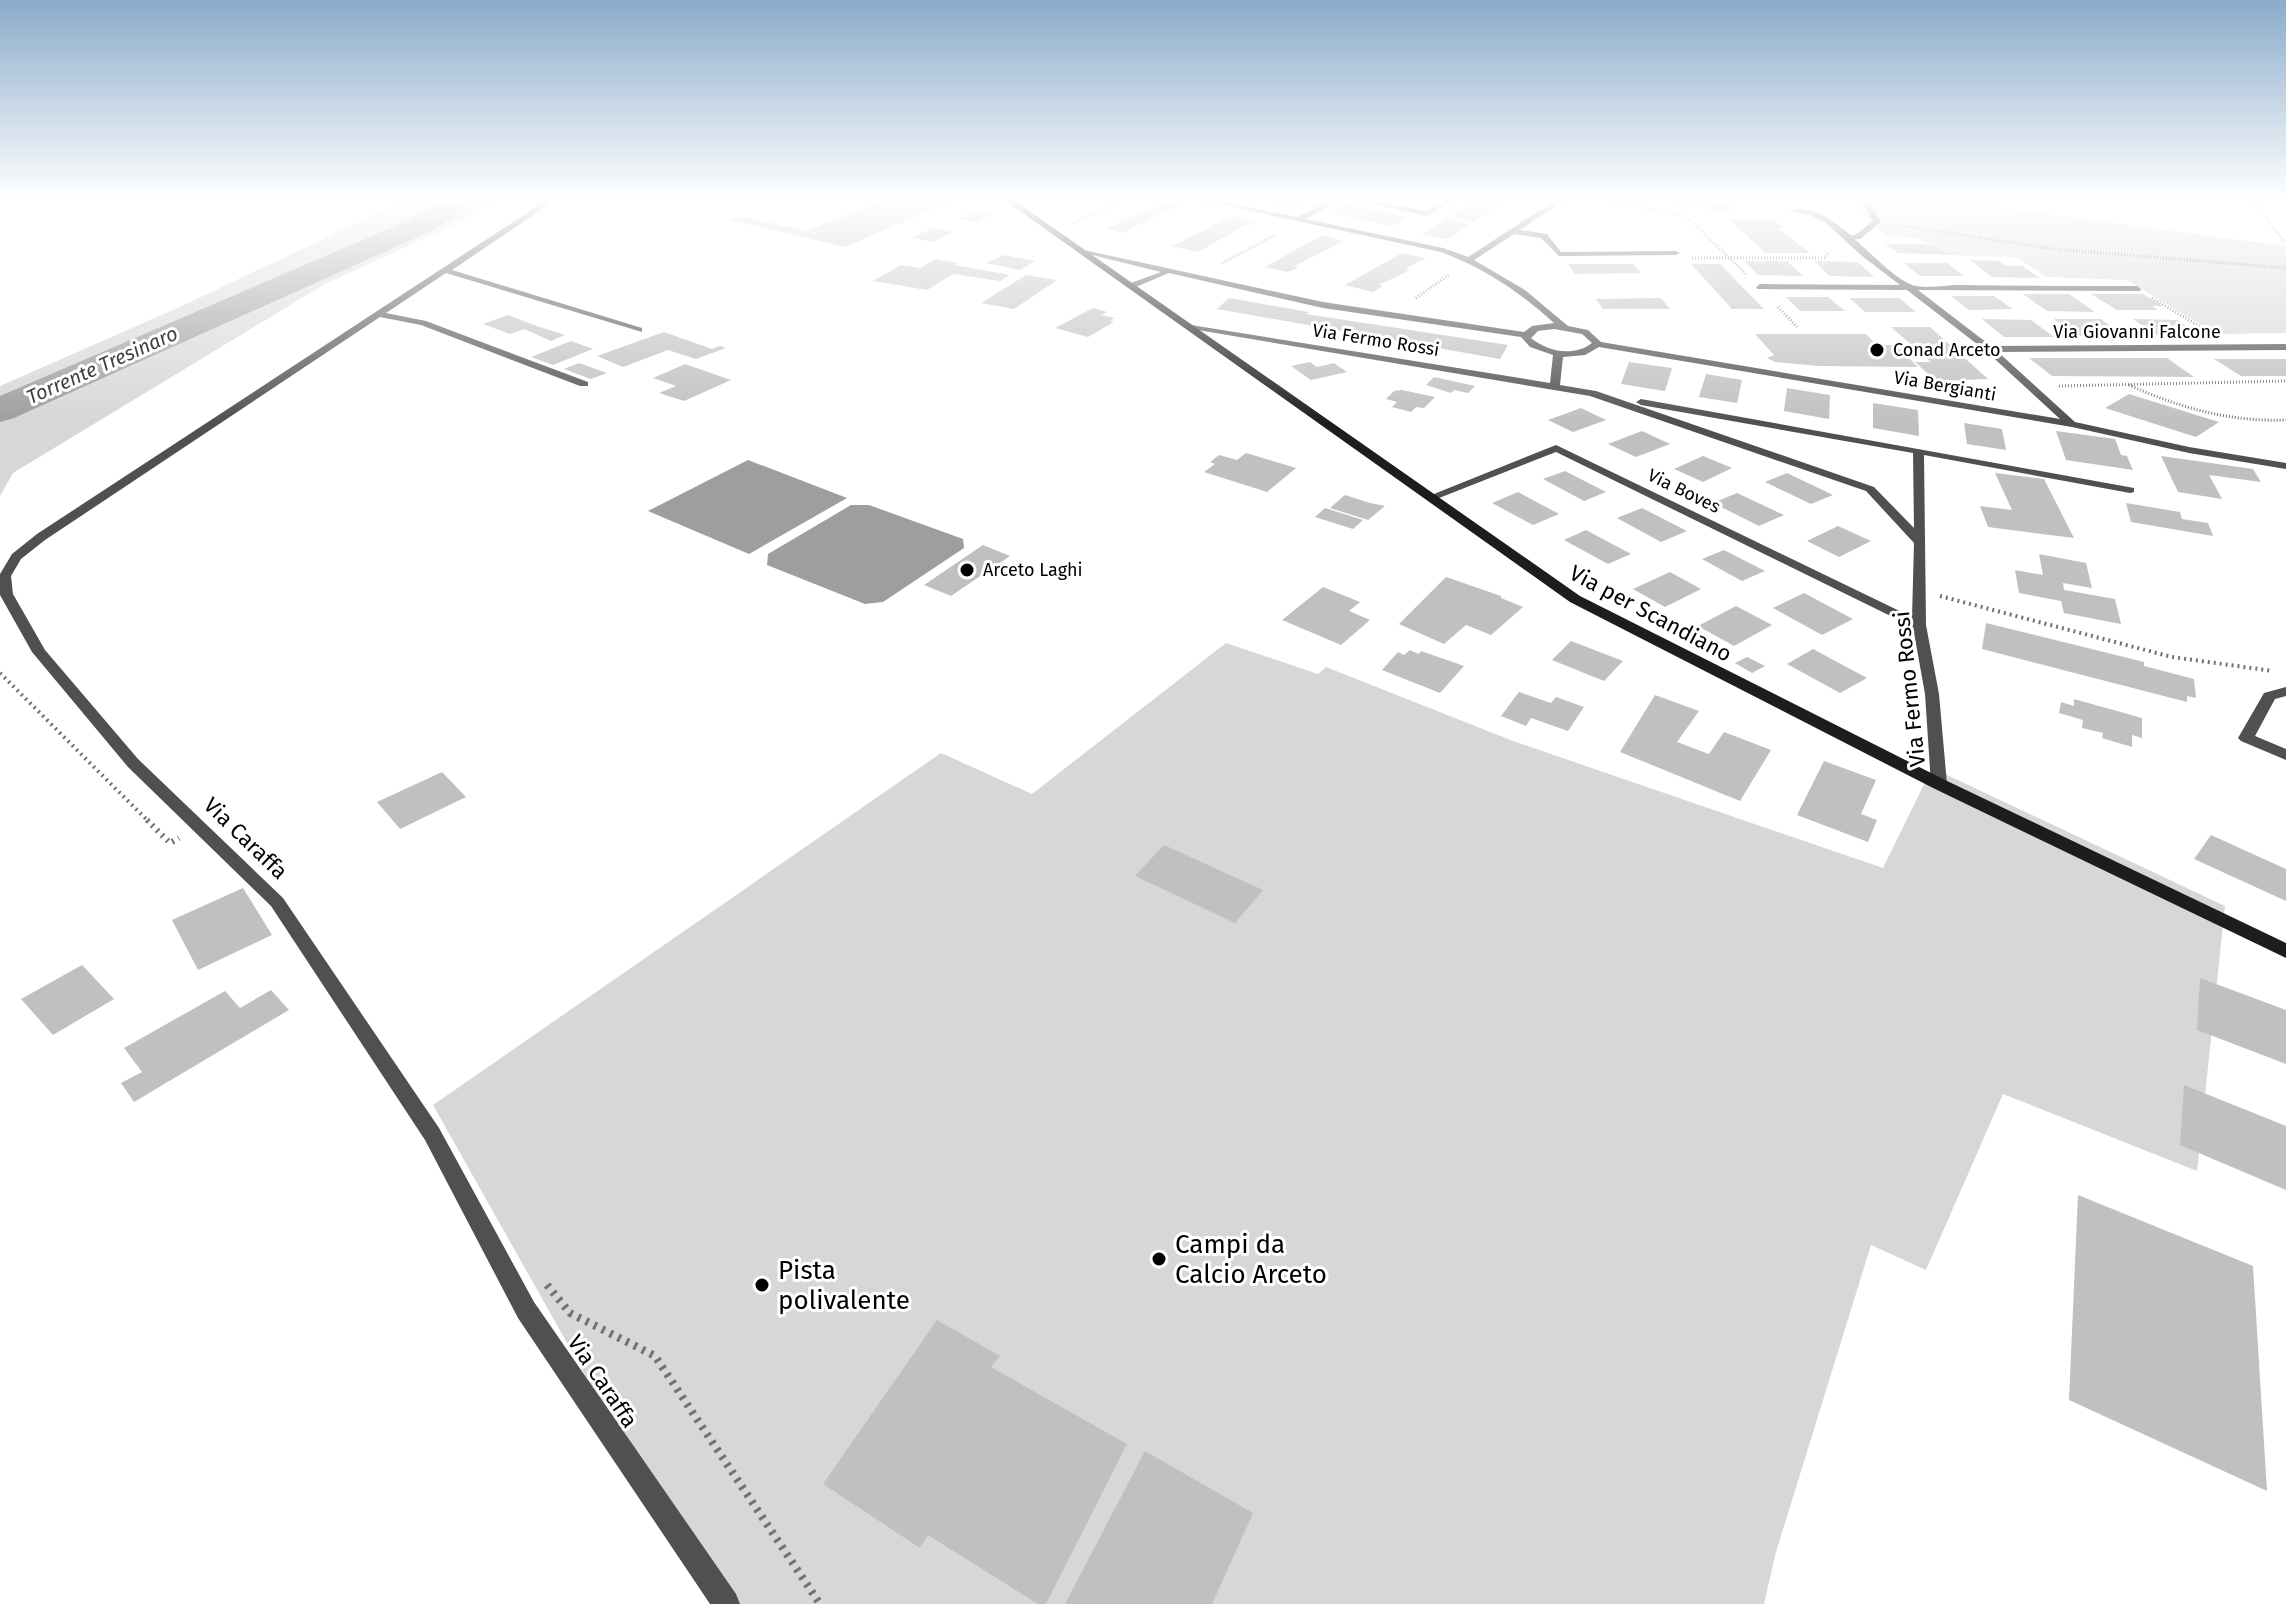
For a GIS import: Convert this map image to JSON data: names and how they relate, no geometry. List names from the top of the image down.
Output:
{
  "streets": {
    "street": [
      "Via Giovanni Falcone",
      "Via Fermo Rossi",
      "Via Bergianti",
      "Via Boves",
      "Via per Scandiano",
      "Via Caraffa"
    ]
  },
  "crossings": [
    ["Via Fermo Rossi", "Via Boves"],
    ["Via Fermo Rossi", "Via per Scandiano"],
    ["Via Boves", "Via per Scandiano"]
  ],
  "water": ["Torrente Tresinaro"],
  "places": [
    "Conad Arceto",
    "Arceto Laghi",
    "Campi da Calcio Arceto",
    "Pista polivalente"
  ]
}
